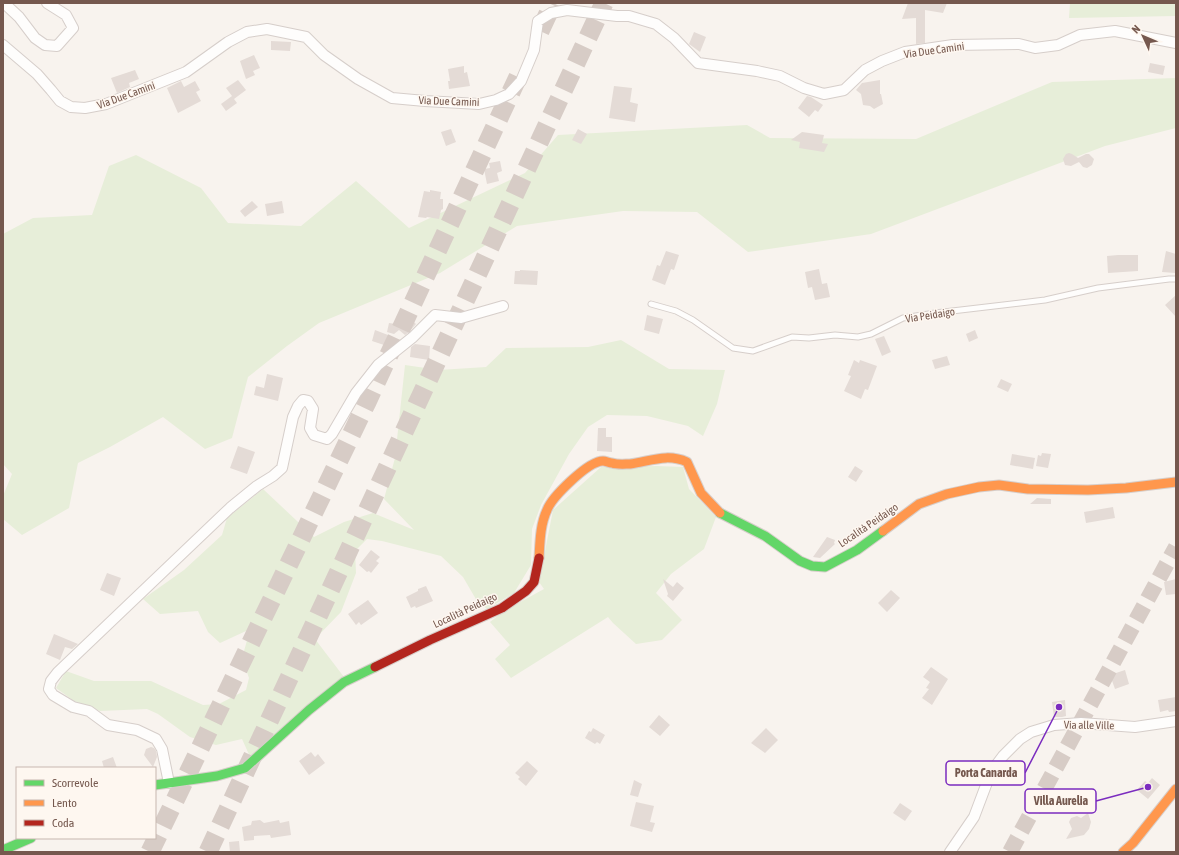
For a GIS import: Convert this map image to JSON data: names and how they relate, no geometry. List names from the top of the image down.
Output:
{
  "streets": {
    "street": ["Via Due Camini", "Località Peidaigo", "Via alle Ville"],
    "lane": ["Via Peidaigo"]
  },
  "places": ["Porta Canarda", "Villa Aurelia"],
  "legend": ["Scorrevole", "Lento", "Coda"],
  "north": "top left"
}
